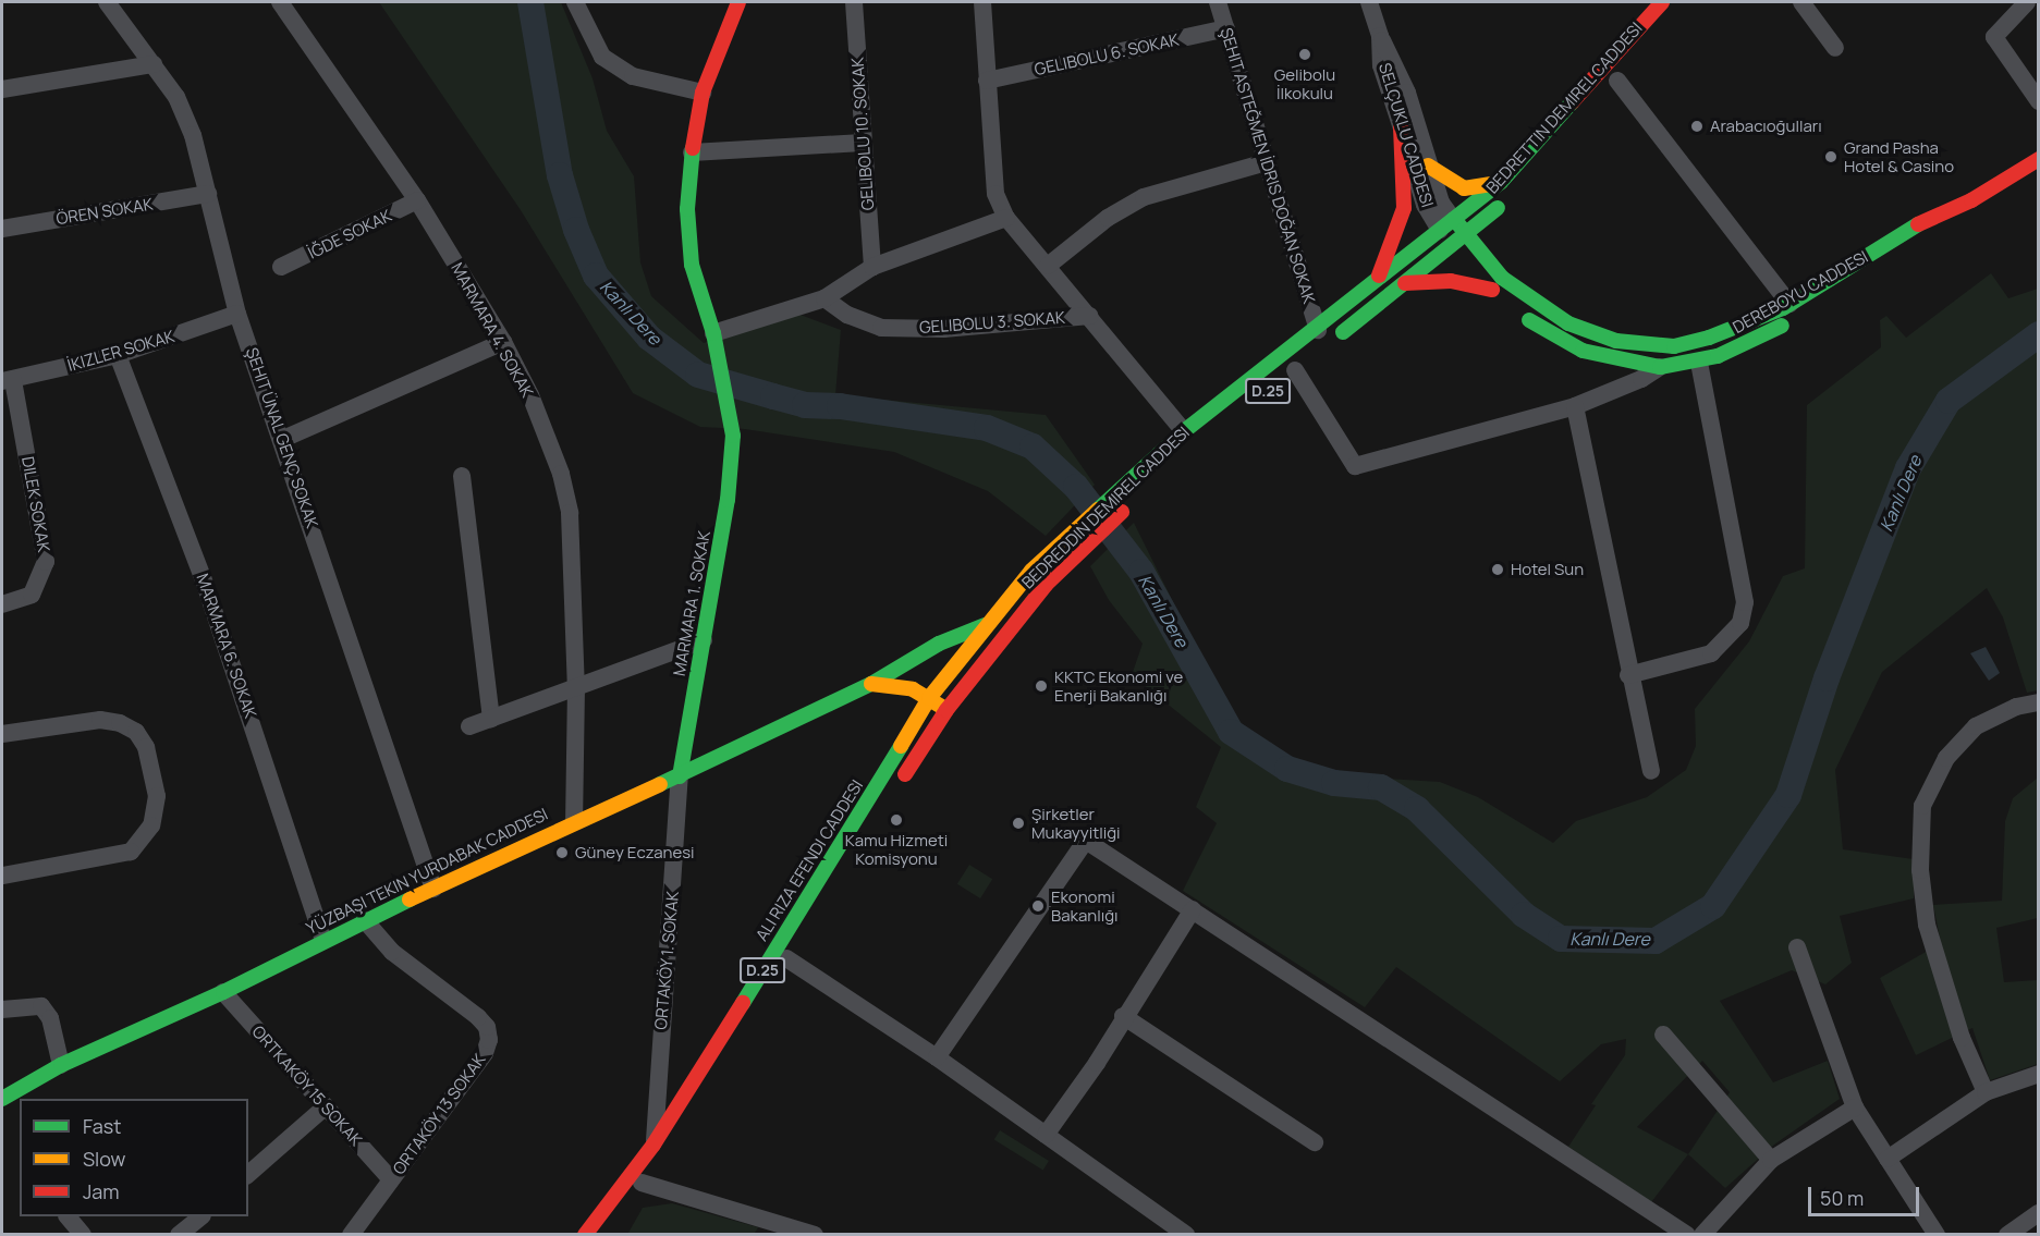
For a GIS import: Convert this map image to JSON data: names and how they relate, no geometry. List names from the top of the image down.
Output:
{
  "streets": {
    "main road": [
      "BEDRETTIN DEMIREL CADDESI",
      "DEREBOYU CADDESI",
      "D.25",
      "BEDREDDIN DEMIREL CADDESI",
      "MARMARA 1. SOKAK"
    ],
    "street": [
      "GELIBOLU 6. SOKAK",
      "GELIBOLU 10. SOKAK",
      "SELÇUKLU CADDESI",
      "ŞEHIT ASTEĞMEN İDRIS DOĞAN SOKAK",
      "ÖREN SOKAK",
      "İĞDE SOKAK",
      "GELIBOLU 3. SOKAK",
      "MARMARA 4. SOKAK",
      "İKIZLER SOKAK",
      "ŞEHIT ÜNAL GENÇ SOKAK",
      "DILEK SOKAK",
      "MARMARA 6. SOKAK",
      "ORTAKÖY 1. SOKAK",
      "ORTKAKÖY 15 SOKAK",
      "ORTAKÖY 13 SOKAK"
    ]
  },
  "crossings": [
    ["GELIBOLU 6. SOKAK", "ŞEHIT ASTEĞMEN İDRIS DOĞAN SOKAK"],
    ["BEDRETTIN DEMIREL CADDESI", "SELÇUKLU CADDESI"],
    ["BEDRETTIN DEMIREL CADDESI", "DEREBOYU CADDESI"],
    ["BEDRETTIN DEMIREL CADDESI", "BEDREDDIN DEMIREL CADDESI"],
    ["SELÇUKLU CADDESI", "DEREBOYU CADDESI"],
    ["SELÇUKLU CADDESI", "BEDREDDIN DEMIREL CADDESI"],
    ["ŞEHIT ASTEĞMEN İDRIS DOĞAN SOKAK", "BEDREDDIN DEMIREL CADDESI"],
    ["ÖREN SOKAK", "ŞEHIT ÜNAL GENÇ SOKAK"],
    ["İĞDE SOKAK", "MARMARA 4. SOKAK"],
    ["DEREBOYU CADDESI", "BEDREDDIN DEMIREL CADDESI"],
    ["İKIZLER SOKAK", "ŞEHIT ÜNAL GENÇ SOKAK"],
    ["İKIZLER SOKAK", "DILEK SOKAK"],
    ["İKIZLER SOKAK", "MARMARA 6. SOKAK"],
    ["D.25", "BEDREDDIN DEMIREL CADDESI"],
    ["D.25", "ORTAKÖY 1. SOKAK"],
    ["MARMARA 1. SOKAK", "ORTAKÖY 1. SOKAK"],
    ["ORTKAKÖY 15 SOKAK", "ORTAKÖY 13 SOKAK"]
  ],
  "water": ["Kanlı Dere"],
  "places": [
    "Gelibolu İlkokulu",
    "Arabacıoğulları",
    "Grand Pasha Hotel & Casino",
    "Hotel Sun",
    "KKTC Ekonomi ve Enerji Bakanlığı",
    "Kamu Hizmeti Komisyonu",
    "Şirketler Mukayyitliği",
    "Güney Eczanesi",
    "Ekonomi Bakanlığı"
  ],
  "legend": ["Fast", "Slow", "Jam"],
  "scale_bar": "50 m"
}
